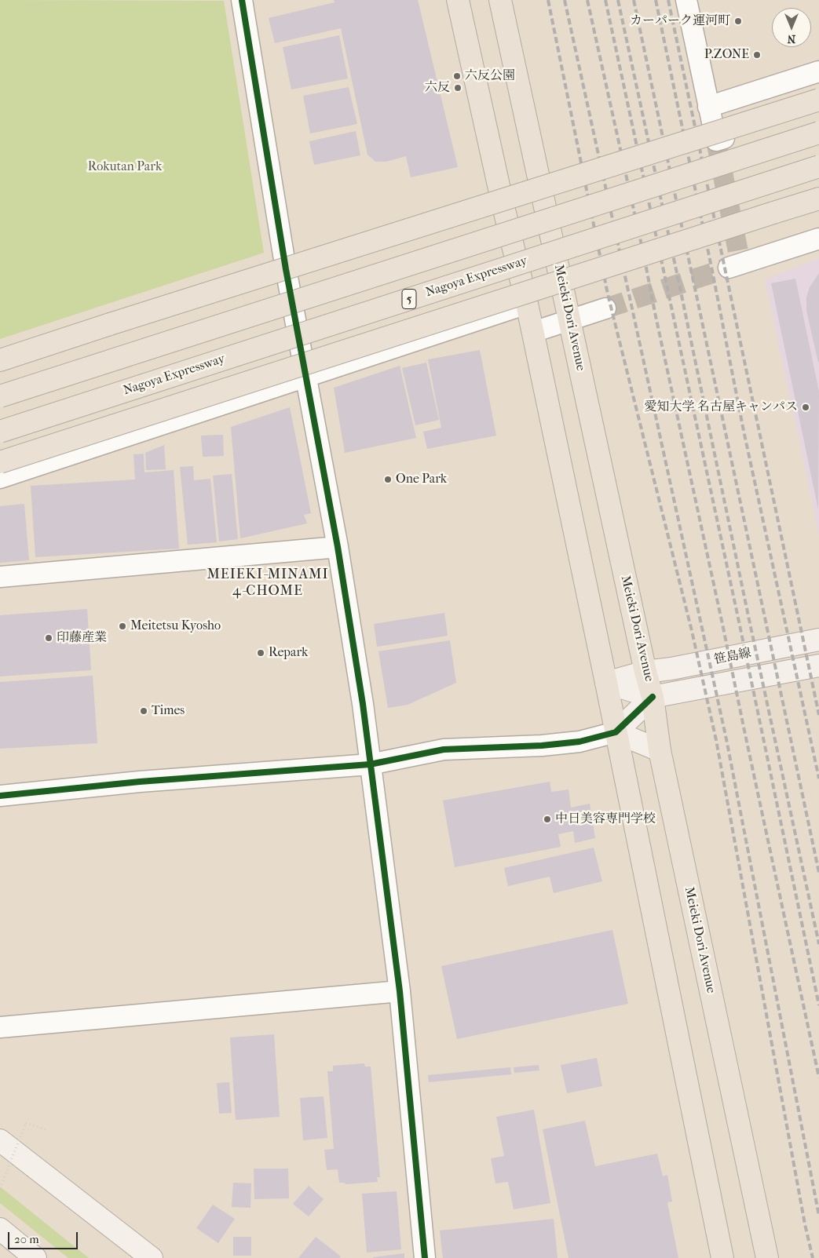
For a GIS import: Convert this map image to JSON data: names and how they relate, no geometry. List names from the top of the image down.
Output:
{
  "streets": {
    "main road": ["Nagoya Expressway", "5", "Meieki Dori Avenue"],
    "street": ["笹島線"]
  },
  "crossings": [
    ["Meieki Dori Avenue", "笹島線"]
  ],
  "districts": ["MEIEKI-MINAMI 4-CHOME"],
  "parks": ["Rokutan Park"],
  "places": [
    "カーパーク運河町",
    "P.ZONE",
    "六反公園",
    "六反",
    "愛知大学 名古屋キャンパス",
    "One Park",
    "Meitetsu Kyosho",
    "印藤産業",
    "Repark",
    "Times",
    "中日美容専門学校"
  ],
  "scale_bar": "20 m",
  "north": "bottom"
}
